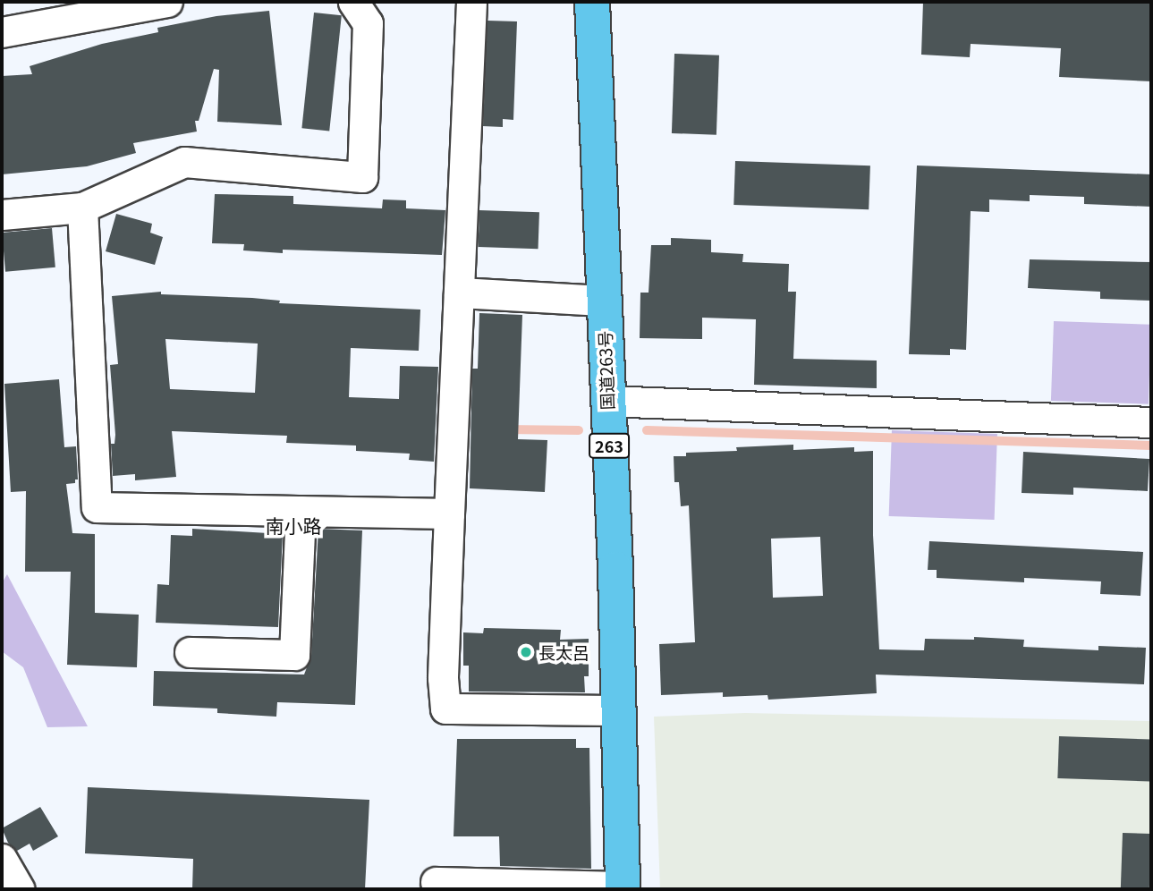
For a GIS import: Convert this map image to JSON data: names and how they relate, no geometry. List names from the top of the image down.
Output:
{
  "streets": {
    "highway": ["国道263号", "263"]
  },
  "districts": ["南小路"],
  "places": ["長太呂"]
}
